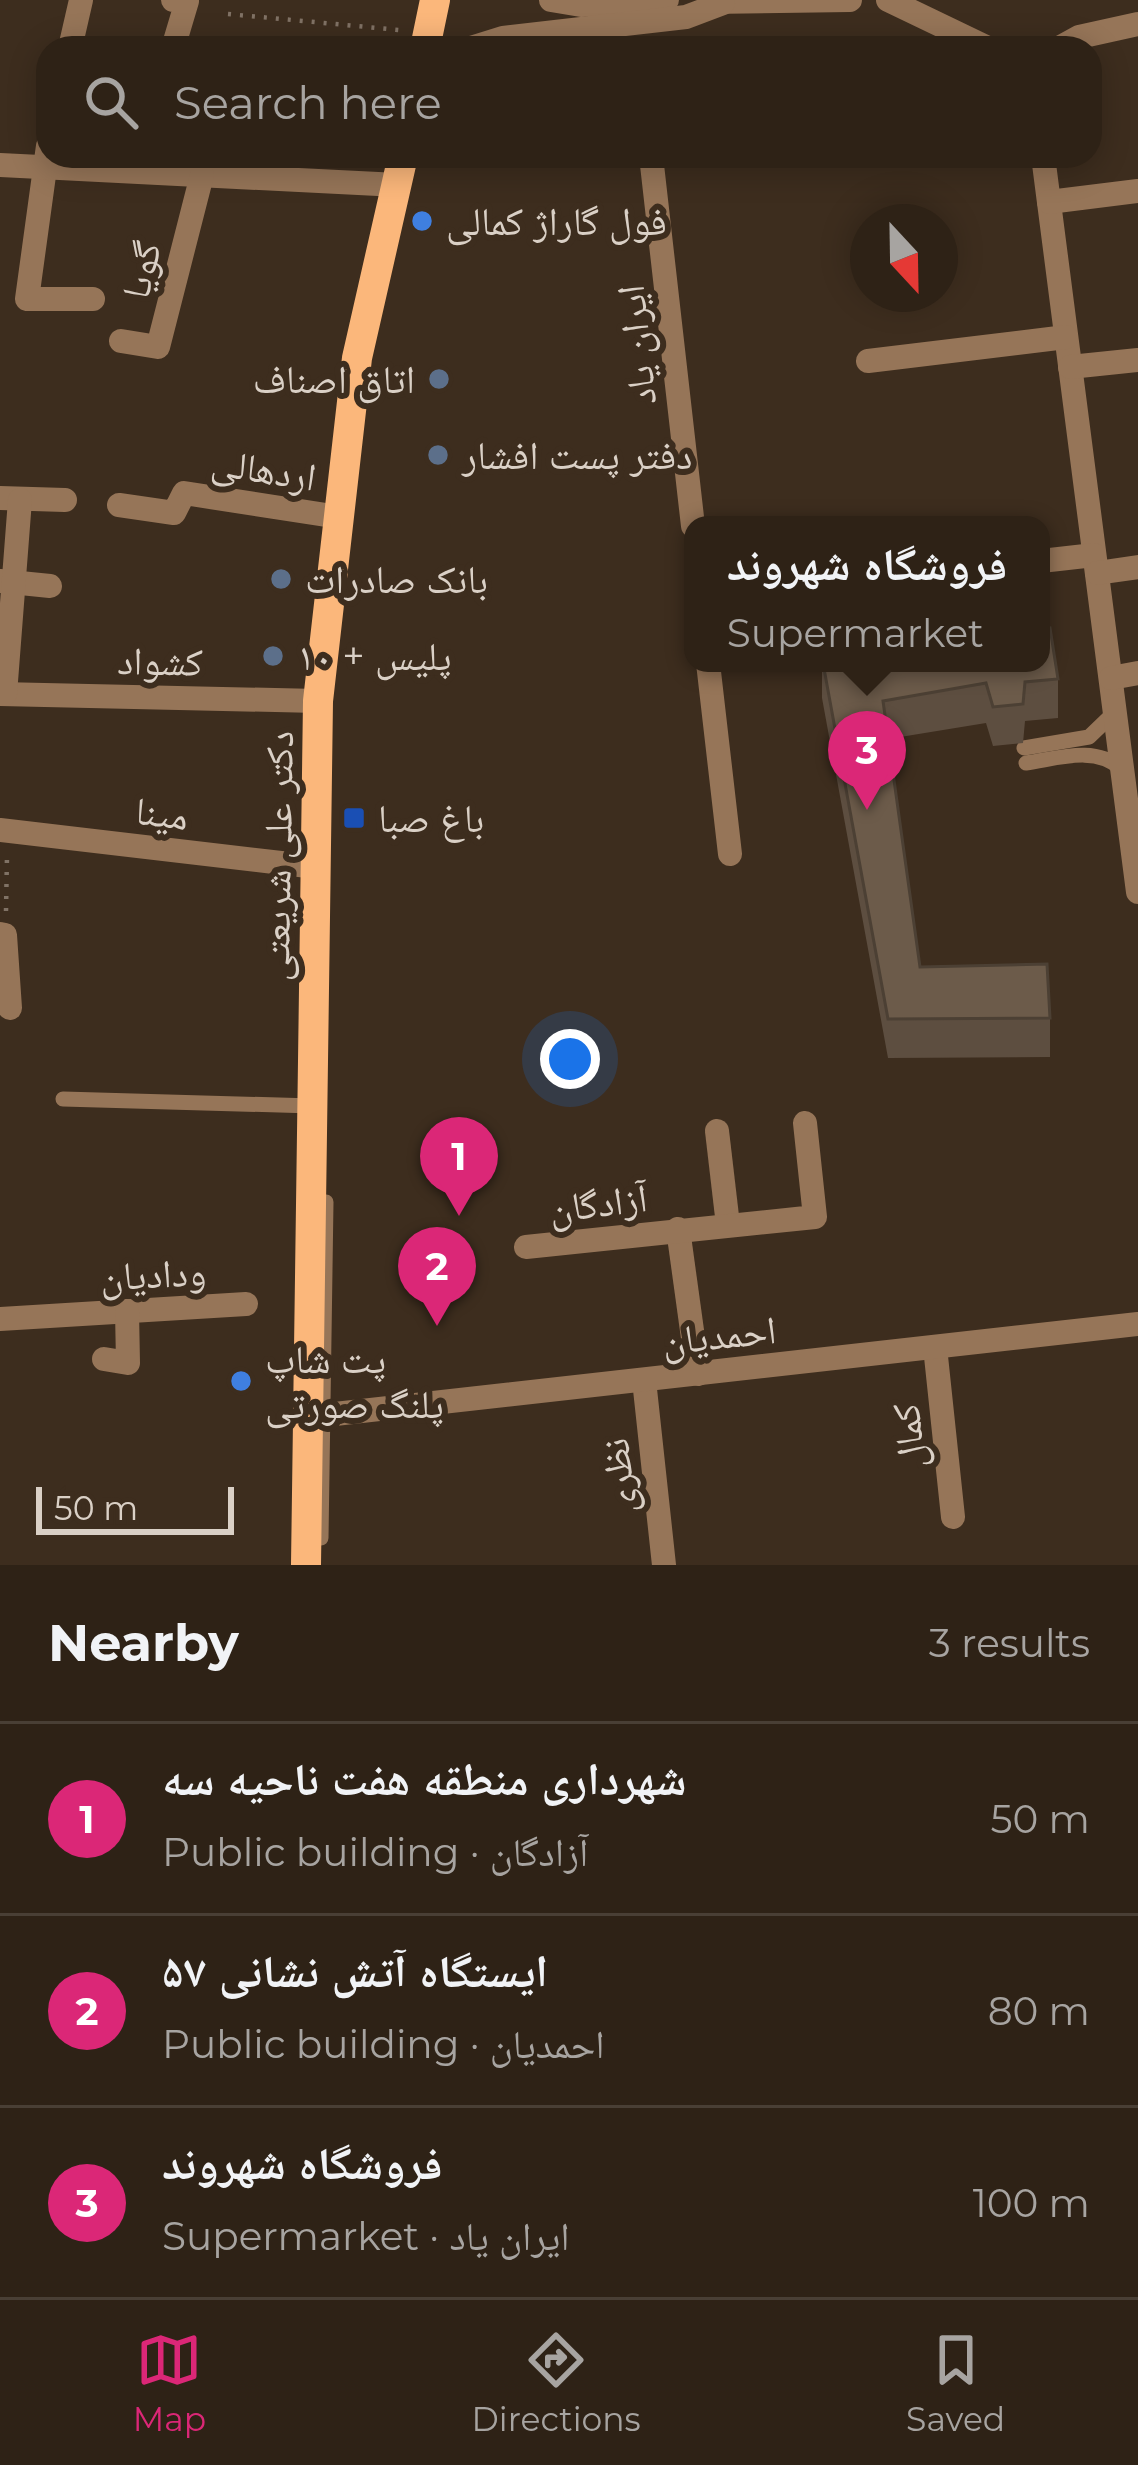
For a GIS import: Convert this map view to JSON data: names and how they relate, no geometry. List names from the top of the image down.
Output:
{
  "streets": {
    "main road": ["دکتر علی شریعتی"],
    "street": [
      "گویا",
      "ایران یاد",
      "اردهالی",
      "کشواد",
      "مینا",
      "آزادگان",
      "ودادیان",
      "احمدیان",
      "کمال",
      "نظری"
    ]
  },
  "crossings": [
    ["اردهالی", "دکتر علی شریعتی"],
    ["کشواد", "دکتر علی شریعتی"],
    ["مینا", "دکتر علی شریعتی"],
    ["دکتر علی شریعتی", "احمدیان"],
    ["آزادگان", "احمدیان"],
    ["احمدیان", "کمال"],
    ["احمدیان", "نظری"]
  ],
  "places": {
    "other": [
      "فول گاراژ کمالی",
      "اتاق اصناف",
      "دفتر پست افشار",
      "بانک صادرات",
      "پلیس + ۱۰",
      "پت شاپ پلنگ صورتی"
    ],
    "transit": ["باغ صبا"]
  },
  "scale_bar": "50 m",
  "north": "bottom",
  "page": {
    "search": "Search here",
    "popup": ["فروشگاه شهروند", "Supermarket"],
    "pins": ["3", "1", "2"],
    "scale": "50 m",
    "heading": ["Nearby", "3 results"],
    "list": [
      {
        "mark": "1",
        "name": "شهرداری منطقه هفت ناحیه سه",
        "note": "Public building · آزادگان",
        "value": "50 m"
      },
      {
        "mark": "2",
        "name": "ایستگاه آتش نشانی ۵۷",
        "note": "Public building · احمدیان",
        "value": "80 m"
      },
      {
        "mark": "3",
        "name": "فروشگاه شهروند",
        "note": "Supermarket · ایران یاد",
        "value": "100 m"
      }
    ],
    "nav": ["Map", "Directions", "Saved"]
  }
}
